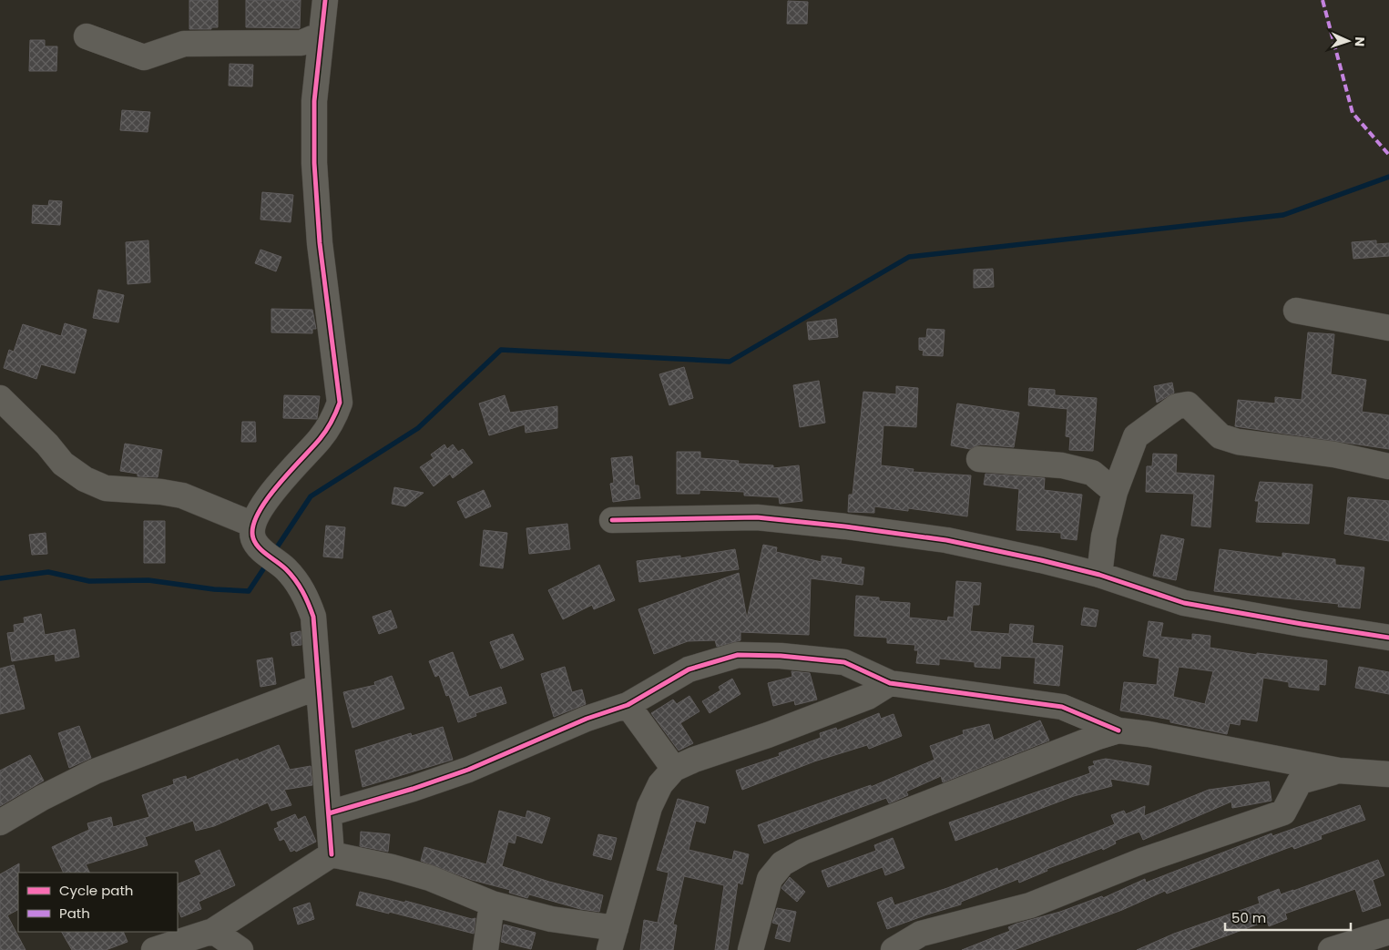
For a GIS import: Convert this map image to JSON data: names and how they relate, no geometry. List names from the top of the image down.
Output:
{
  "legend": ["Cycle path", "Path"],
  "scale_bar": "50 m",
  "north": "right"
}
